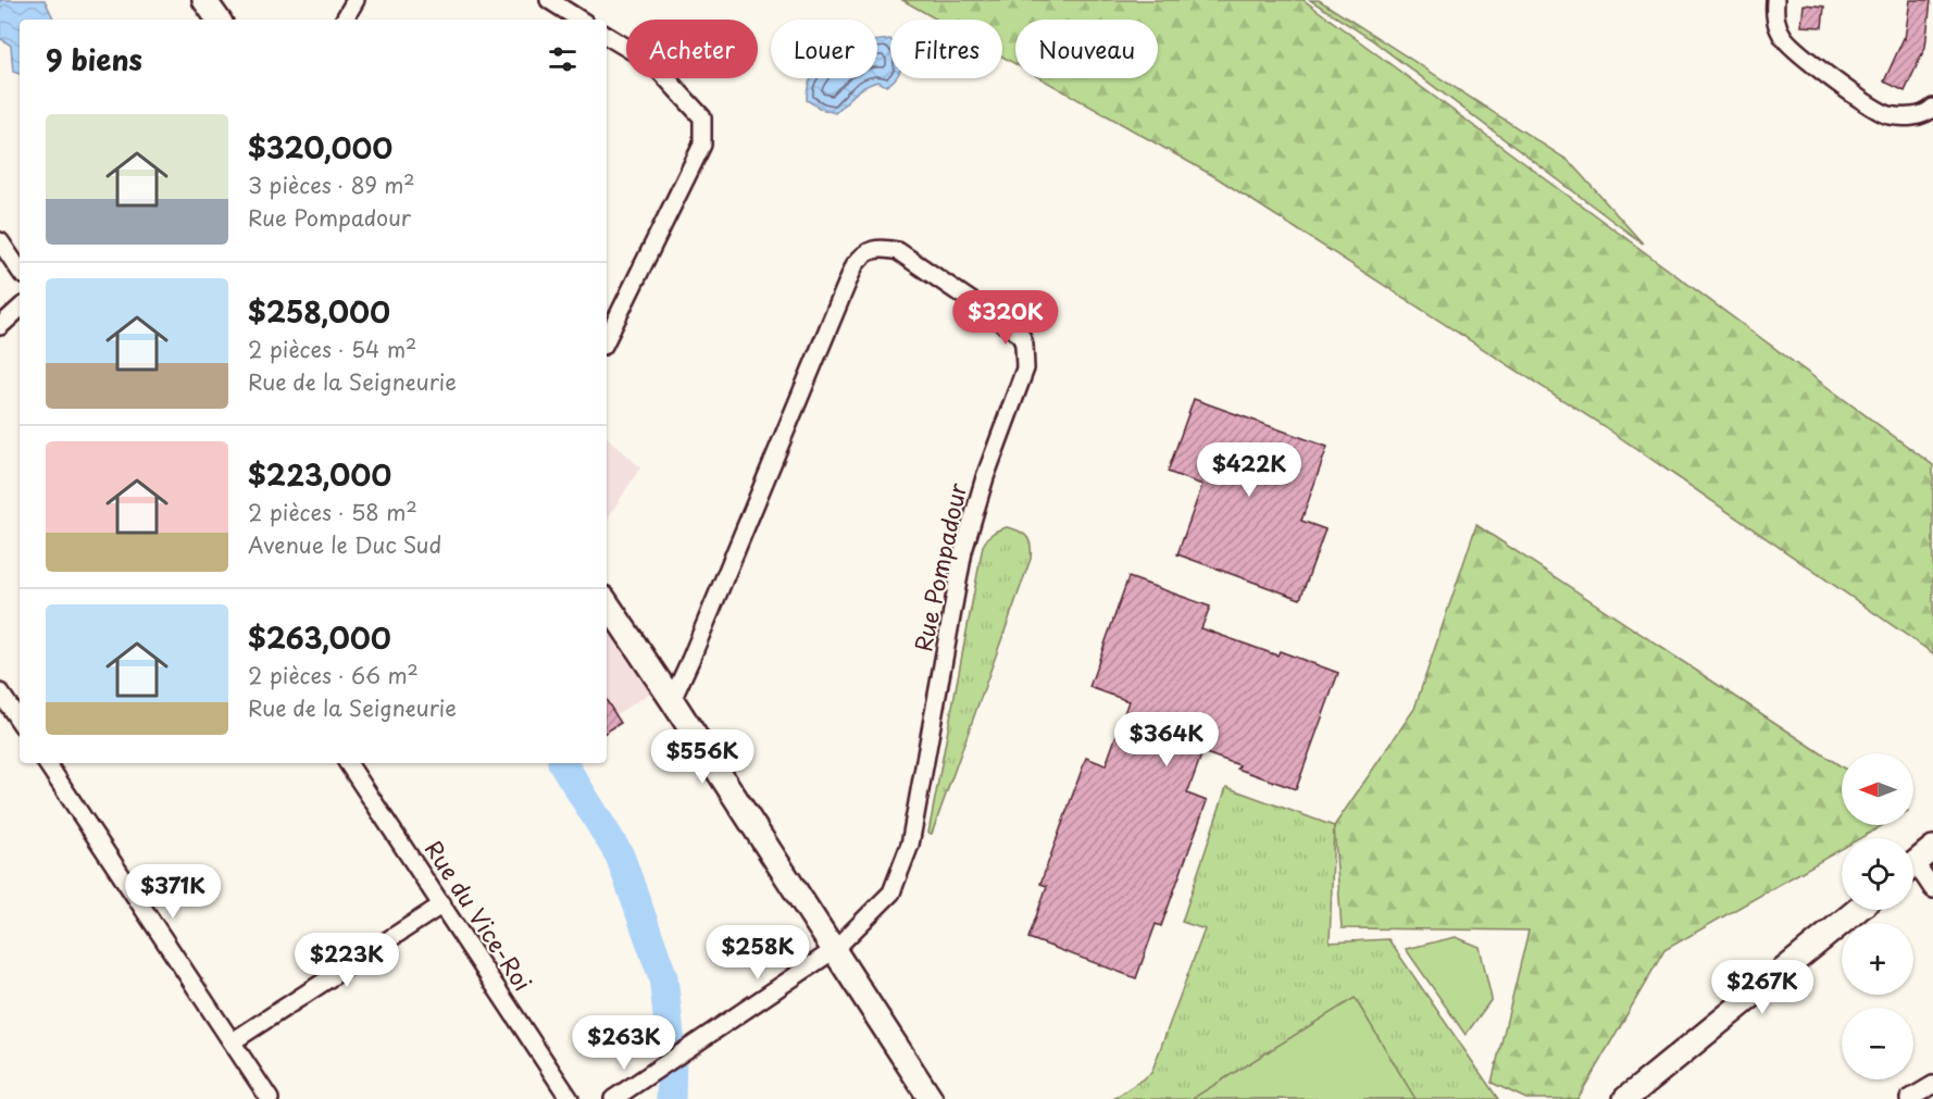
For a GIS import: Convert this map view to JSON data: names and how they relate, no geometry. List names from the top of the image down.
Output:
{
  "streets": {
    "street": ["Rue Pompadour", "Rue du Vice-Roi"]
  },
  "north": "left",
  "page": {
    "chip": [
      "Acheter",
      "Louer",
      "Filtres",
      "Nouveau"
    ],
    "heading": "9 biens",
    "list": [
      {
        "name": "$320,000",
        "note": "3 pièces · 89 m² · Rue Pompadour"
      },
      {
        "name": "$258,000",
        "note": "2 pièces · 54 m² · Rue de la Seigneurie"
      },
      {
        "name": "$223,000",
        "note": "2 pièces · 58 m² · Avenue le Duc Sud"
      },
      {
        "name": "$263,000",
        "note": "2 pièces · 66 m² · Rue de la Seigneurie"
      }
    ],
    "price": [
      "$320K",
      "$422K",
      "$364K",
      "$556K",
      "$371K",
      "$258K",
      "$223K",
      "$267K",
      "$263K"
    ],
    "map_buttons": ["+", "−"]
  }
}
